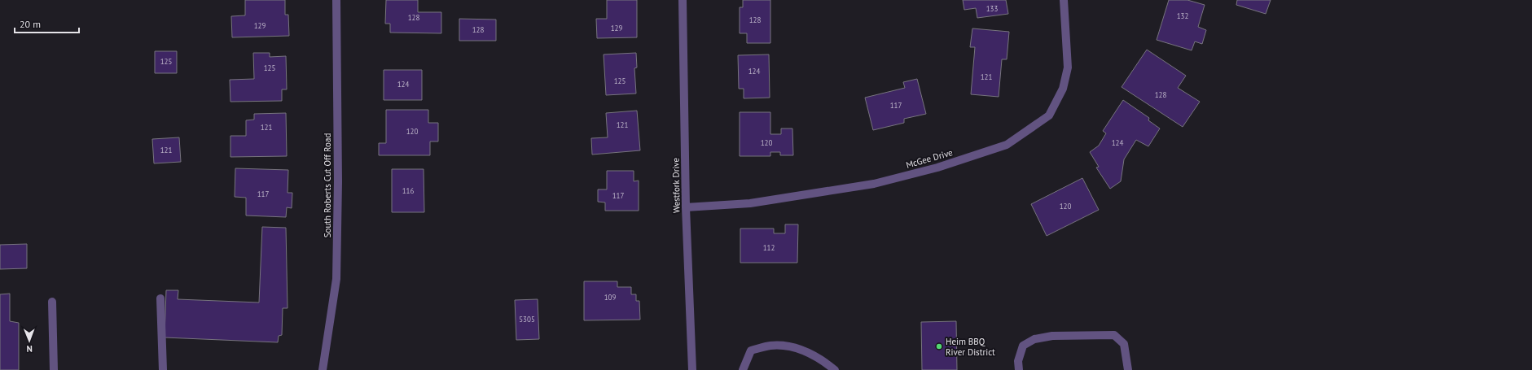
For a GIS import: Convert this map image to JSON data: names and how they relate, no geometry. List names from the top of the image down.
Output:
{
  "streets": {
    "street": ["McGee Drive", "South Roberts Cut Off Road", "Westfork Drive"]
  },
  "crossings": [
    ["McGee Drive", "Westfork Drive"]
  ],
  "places": ["Heim BBQ River District"],
  "house_numbers": [
    "133",
    "132",
    "128",
    "128",
    "129",
    "129",
    "128",
    "125",
    "125",
    "124",
    "121",
    "125",
    "124",
    "128",
    "117",
    "121",
    "121",
    "120",
    "120",
    "124",
    "121",
    "116",
    "117",
    "117",
    "120",
    "112",
    "109",
    "5305"
  ],
  "scale_bar": "20 m",
  "north": "bottom"
}
